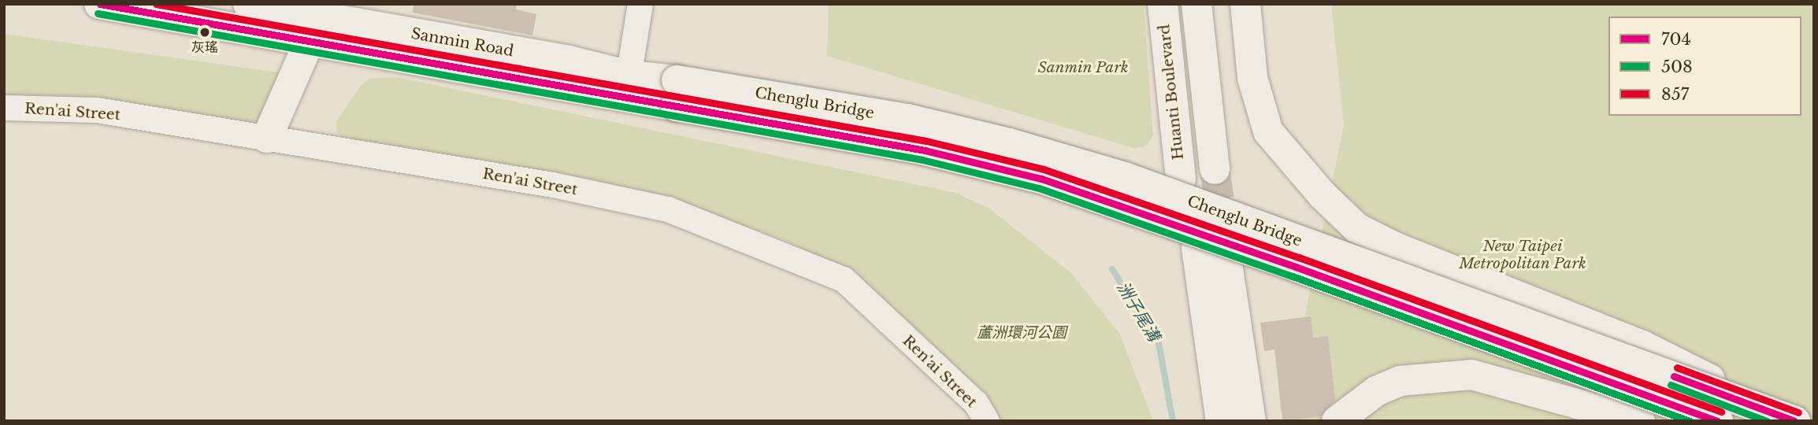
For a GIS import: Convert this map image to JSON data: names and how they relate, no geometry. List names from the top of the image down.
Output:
{
  "streets": {
    "main road": ["Sanmin Road", "Huanti Boulevard", "Chenglu Bridge"],
    "street": ["Ren'ai Street"]
  },
  "crossings": [
    ["Sanmin Road", "Chenglu Bridge"]
  ],
  "water": ["洲子尾溝"],
  "parks": ["Sanmin Park", "New Taipei Metropolitan Park", "蘆洲環河公園"],
  "places": ["灰瑤"],
  "lines": ["transit line 704", "transit line 857", "transit line 508"],
  "legend": ["704", "508", "857"]
}
